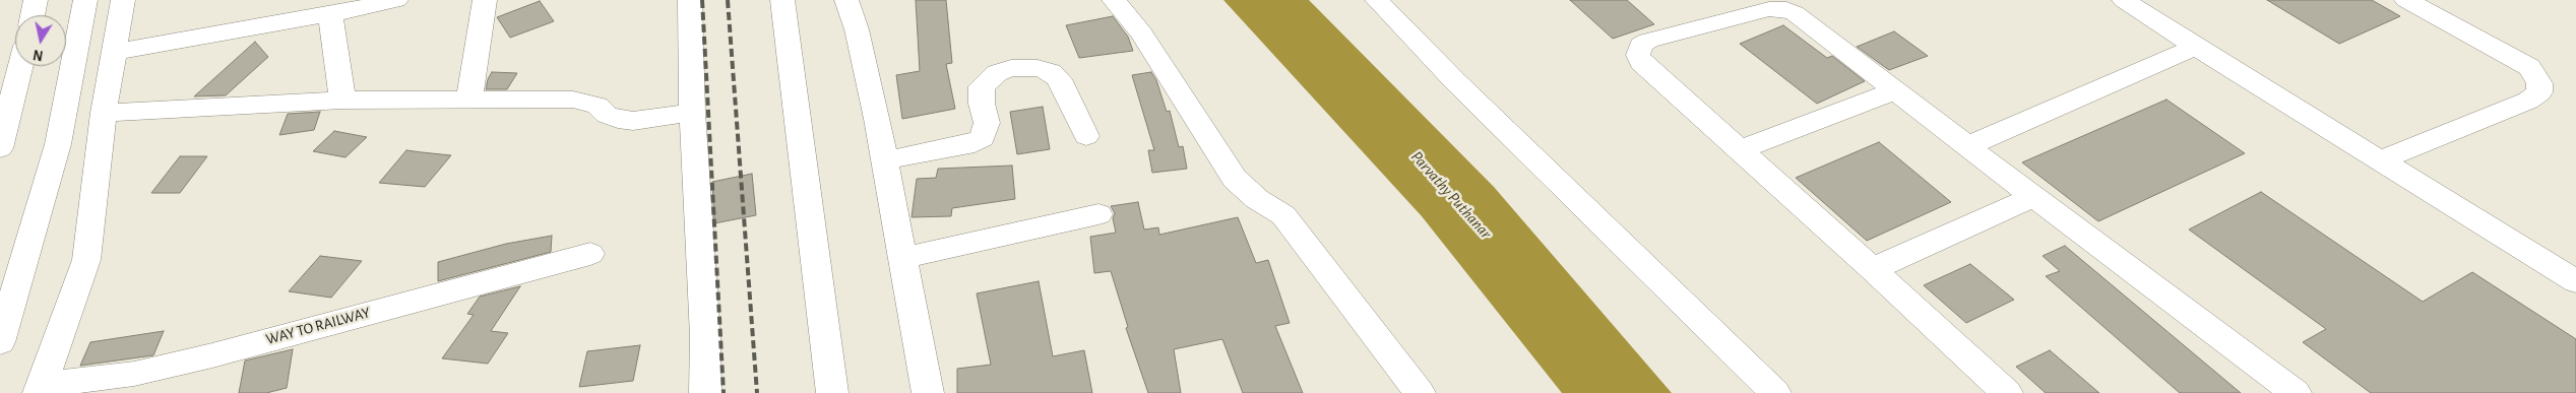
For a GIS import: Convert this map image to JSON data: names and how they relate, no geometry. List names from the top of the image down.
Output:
{
  "streets": {
    "main road": ["WAY TO RAILWAY"]
  },
  "water": ["Parvathy Puthanar"],
  "north": "bottom"
}
